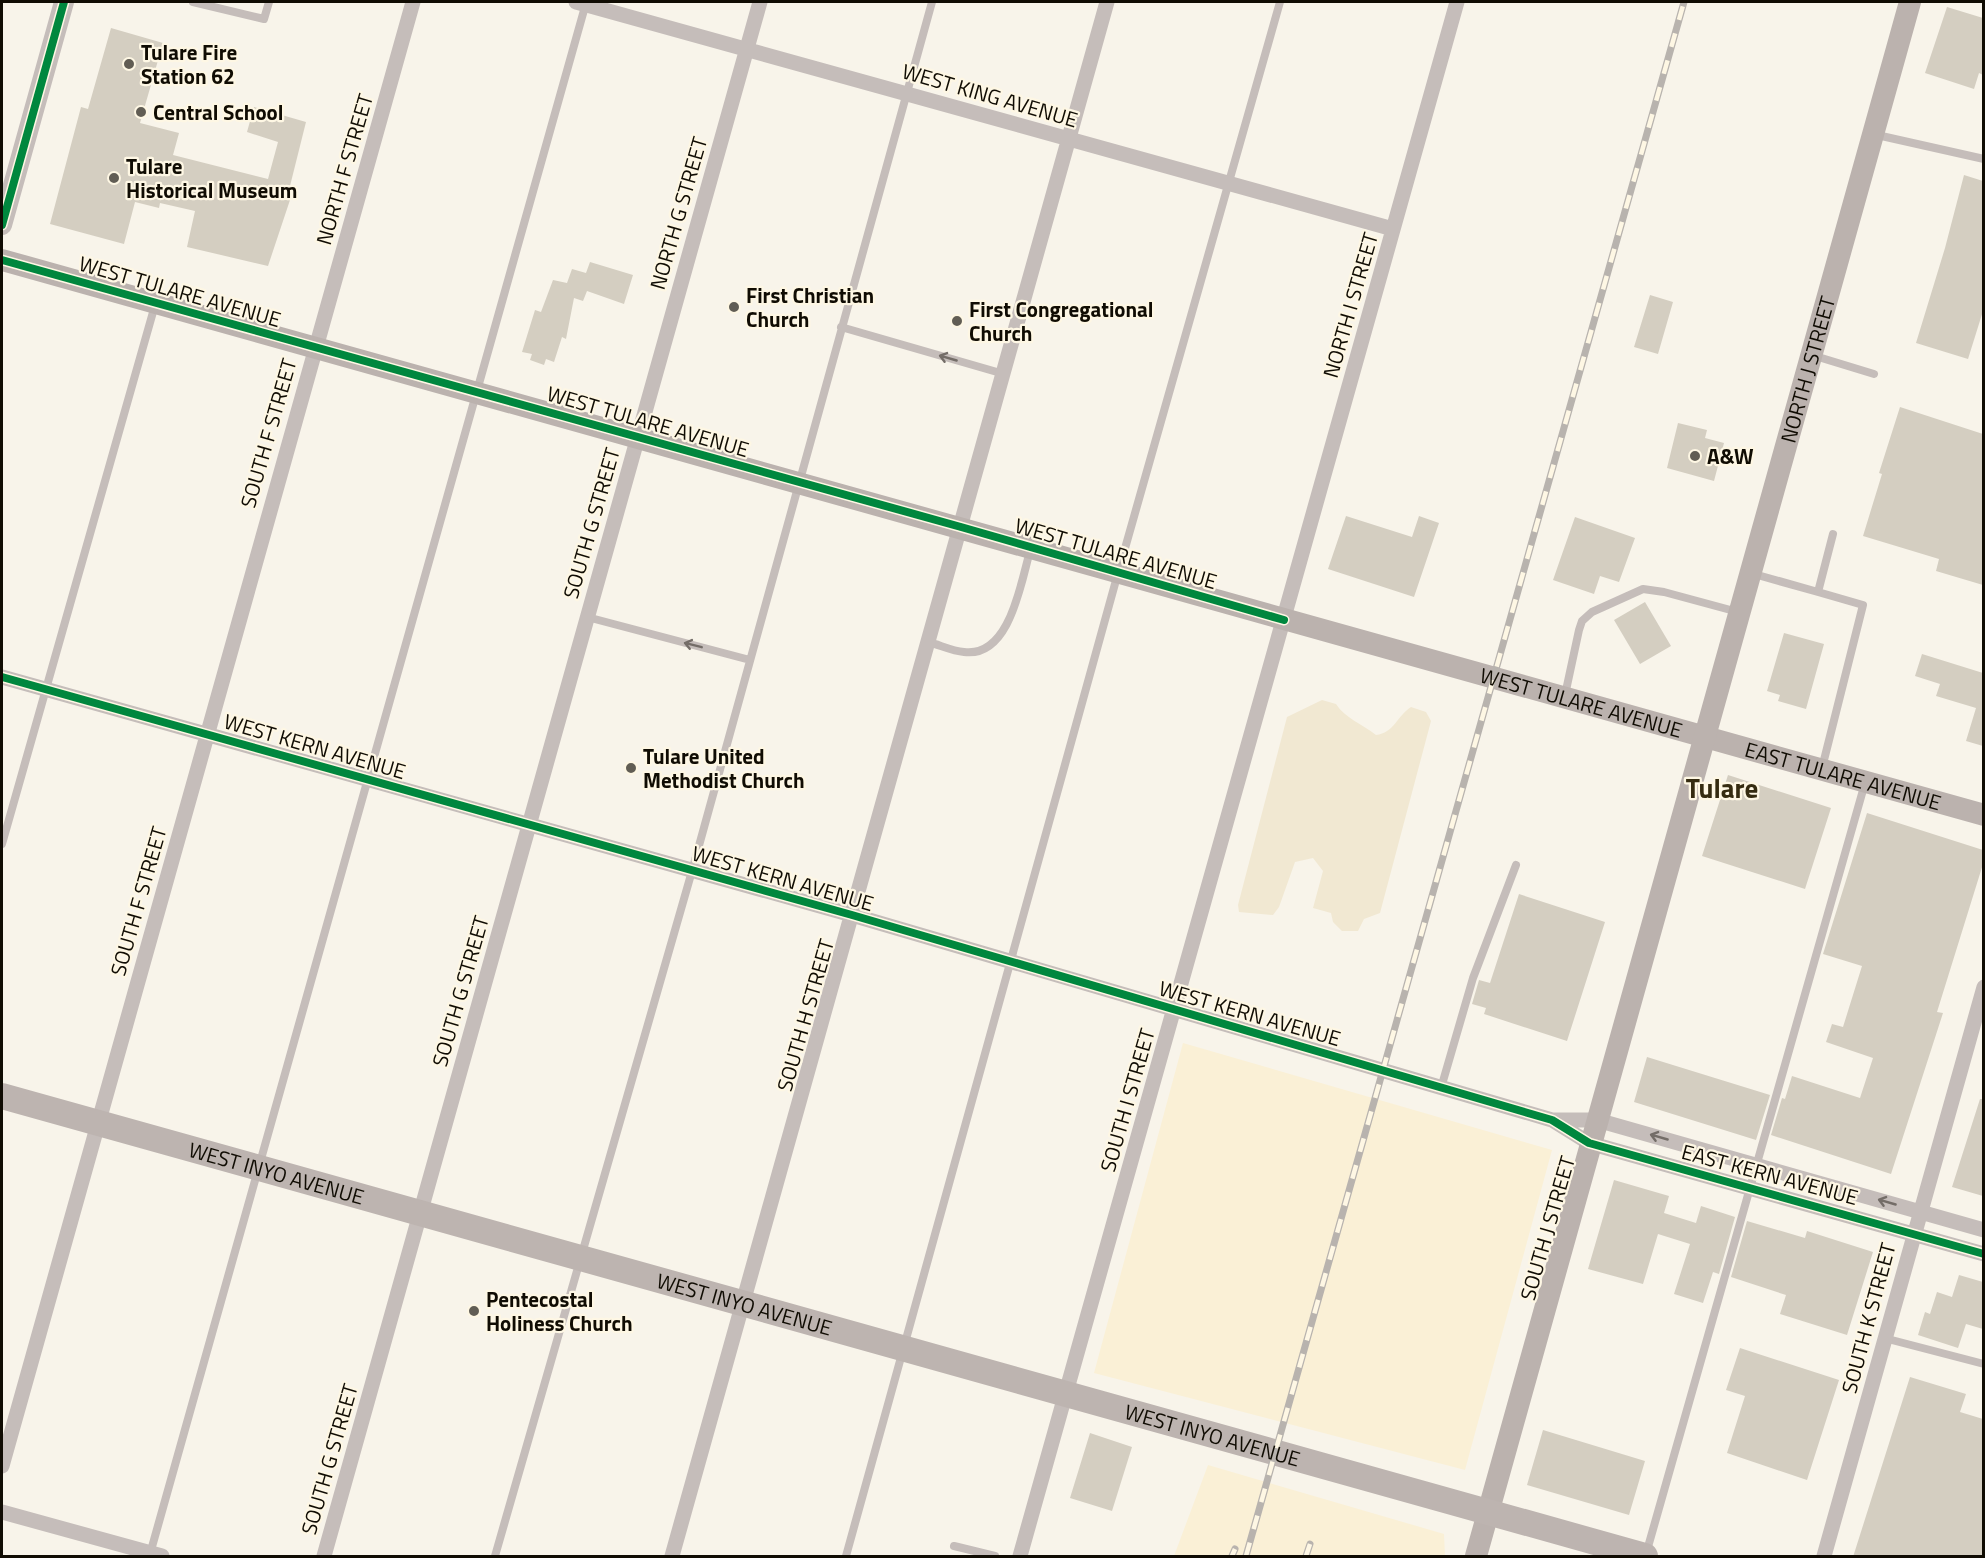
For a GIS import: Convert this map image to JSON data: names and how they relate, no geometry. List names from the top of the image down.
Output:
{
  "streets": {
    "main road": [
      "WEST TULARE AVENUE",
      "NORTH J STREET",
      "EAST TULARE AVENUE",
      "WEST INYO AVENUE",
      "SOUTH J STREET"
    ],
    "street": [
      "WEST KING AVENUE",
      "NORTH F STREET",
      "NORTH G STREET",
      "NORTH I STREET",
      "SOUTH F STREET",
      "SOUTH G STREET",
      "WEST KERN AVENUE",
      "SOUTH H STREET",
      "SOUTH I STREET",
      "EAST KERN AVENUE",
      "SOUTH K STREET"
    ]
  },
  "crossings": [
    ["WEST KING AVENUE", "NORTH G STREET"],
    ["WEST KING AVENUE", "NORTH I STREET"],
    ["WEST KING AVENUE", "SOUTH H STREET"],
    ["NORTH F STREET", "WEST TULARE AVENUE"],
    ["NORTH F STREET", "SOUTH F STREET"],
    ["NORTH G STREET", "WEST TULARE AVENUE"],
    ["NORTH G STREET", "SOUTH G STREET"],
    ["WEST TULARE AVENUE", "NORTH I STREET"],
    ["WEST TULARE AVENUE", "NORTH J STREET"],
    ["WEST TULARE AVENUE", "SOUTH F STREET"],
    ["WEST TULARE AVENUE", "SOUTH G STREET"],
    ["WEST TULARE AVENUE", "EAST TULARE AVENUE"],
    ["WEST TULARE AVENUE", "SOUTH H STREET"],
    ["WEST TULARE AVENUE", "SOUTH I STREET"],
    ["WEST TULARE AVENUE", "SOUTH J STREET"],
    ["NORTH I STREET", "SOUTH I STREET"],
    ["NORTH J STREET", "EAST TULARE AVENUE"],
    ["NORTH J STREET", "SOUTH J STREET"],
    ["SOUTH F STREET", "WEST KERN AVENUE"],
    ["SOUTH F STREET", "WEST INYO AVENUE"],
    ["SOUTH G STREET", "WEST KERN AVENUE"],
    ["SOUTH G STREET", "WEST INYO AVENUE"],
    ["WEST KERN AVENUE", "SOUTH H STREET"],
    ["WEST KERN AVENUE", "SOUTH I STREET"],
    ["WEST KERN AVENUE", "EAST KERN AVENUE"],
    ["EAST TULARE AVENUE", "SOUTH J STREET"],
    ["SOUTH H STREET", "WEST INYO AVENUE"],
    ["SOUTH I STREET", "WEST INYO AVENUE"],
    ["WEST INYO AVENUE", "SOUTH J STREET"],
    ["EAST KERN AVENUE", "SOUTH J STREET"],
    ["EAST KERN AVENUE", "SOUTH K STREET"]
  ],
  "districts": ["Tulare"],
  "places": [
    "Tulare Fire Station 62",
    "Central School",
    "Tulare Historical Museum",
    "First Christian Church",
    "First Congregational Church",
    "A&W",
    "Tulare United Methodist Church",
    "Pentecostal Holiness Church"
  ]
}
